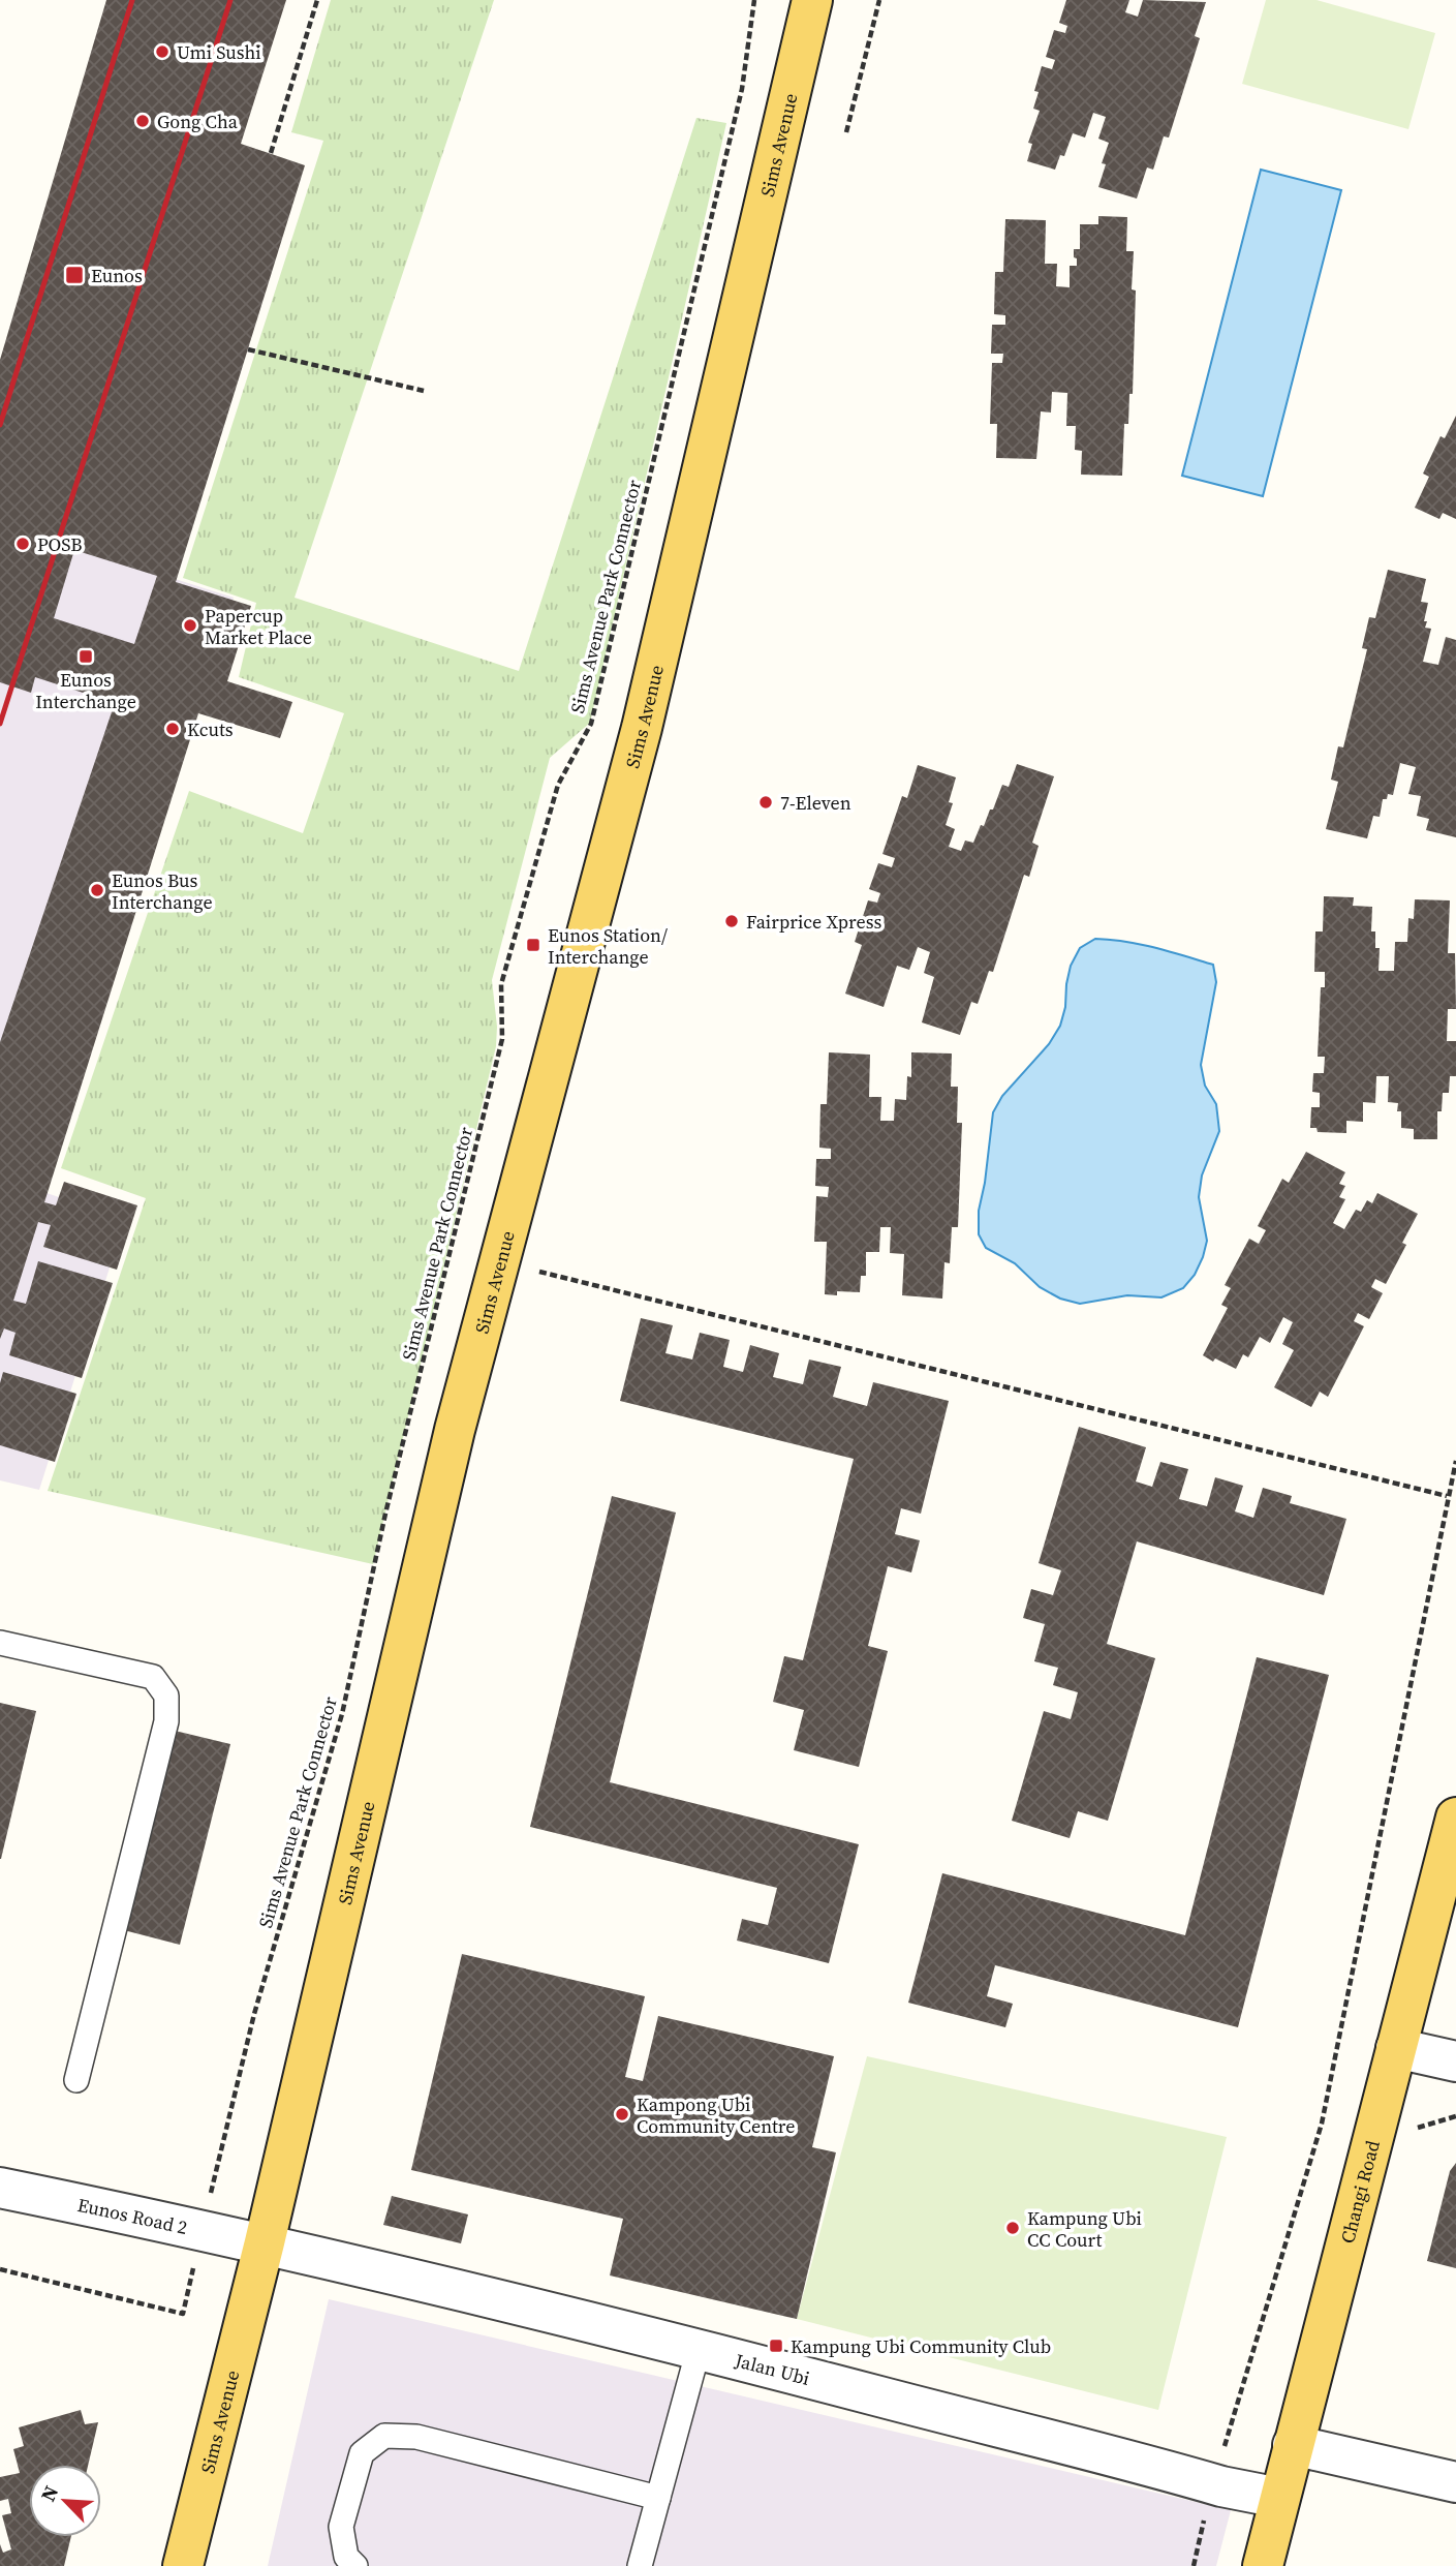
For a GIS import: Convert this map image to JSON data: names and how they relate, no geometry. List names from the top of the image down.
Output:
{
  "streets": {
    "main road": ["Sims Avenue", "Changi Road"],
    "street": ["Eunos Road 2", "Jalan Ubi"],
    "path": ["Sims Avenue Park Connector"]
  },
  "crossings": [
    ["Sims Avenue", "Eunos Road 2"],
    ["Sims Avenue", "Jalan Ubi"],
    ["Sims Avenue Park Connector", "Eunos Road 2"],
    ["Changi Road", "Jalan Ubi"],
    ["Eunos Road 2", "Jalan Ubi"]
  ],
  "places": {
    "other": [
      "Umi Sushi",
      "Gong Cha",
      "POSB",
      "Papercup Market Place",
      "Kcuts",
      "7-Eleven",
      "Eunos Bus Interchange",
      "Fairprice Xpress",
      "Kampong Ubi Community Centre",
      "Kampung Ubi CC Court"
    ],
    "transit": [
      "Eunos",
      "Eunos Interchange",
      "Eunos Station/ Interchange",
      "Kampung Ubi Community Club"
    ]
  },
  "north": "top left"
}
